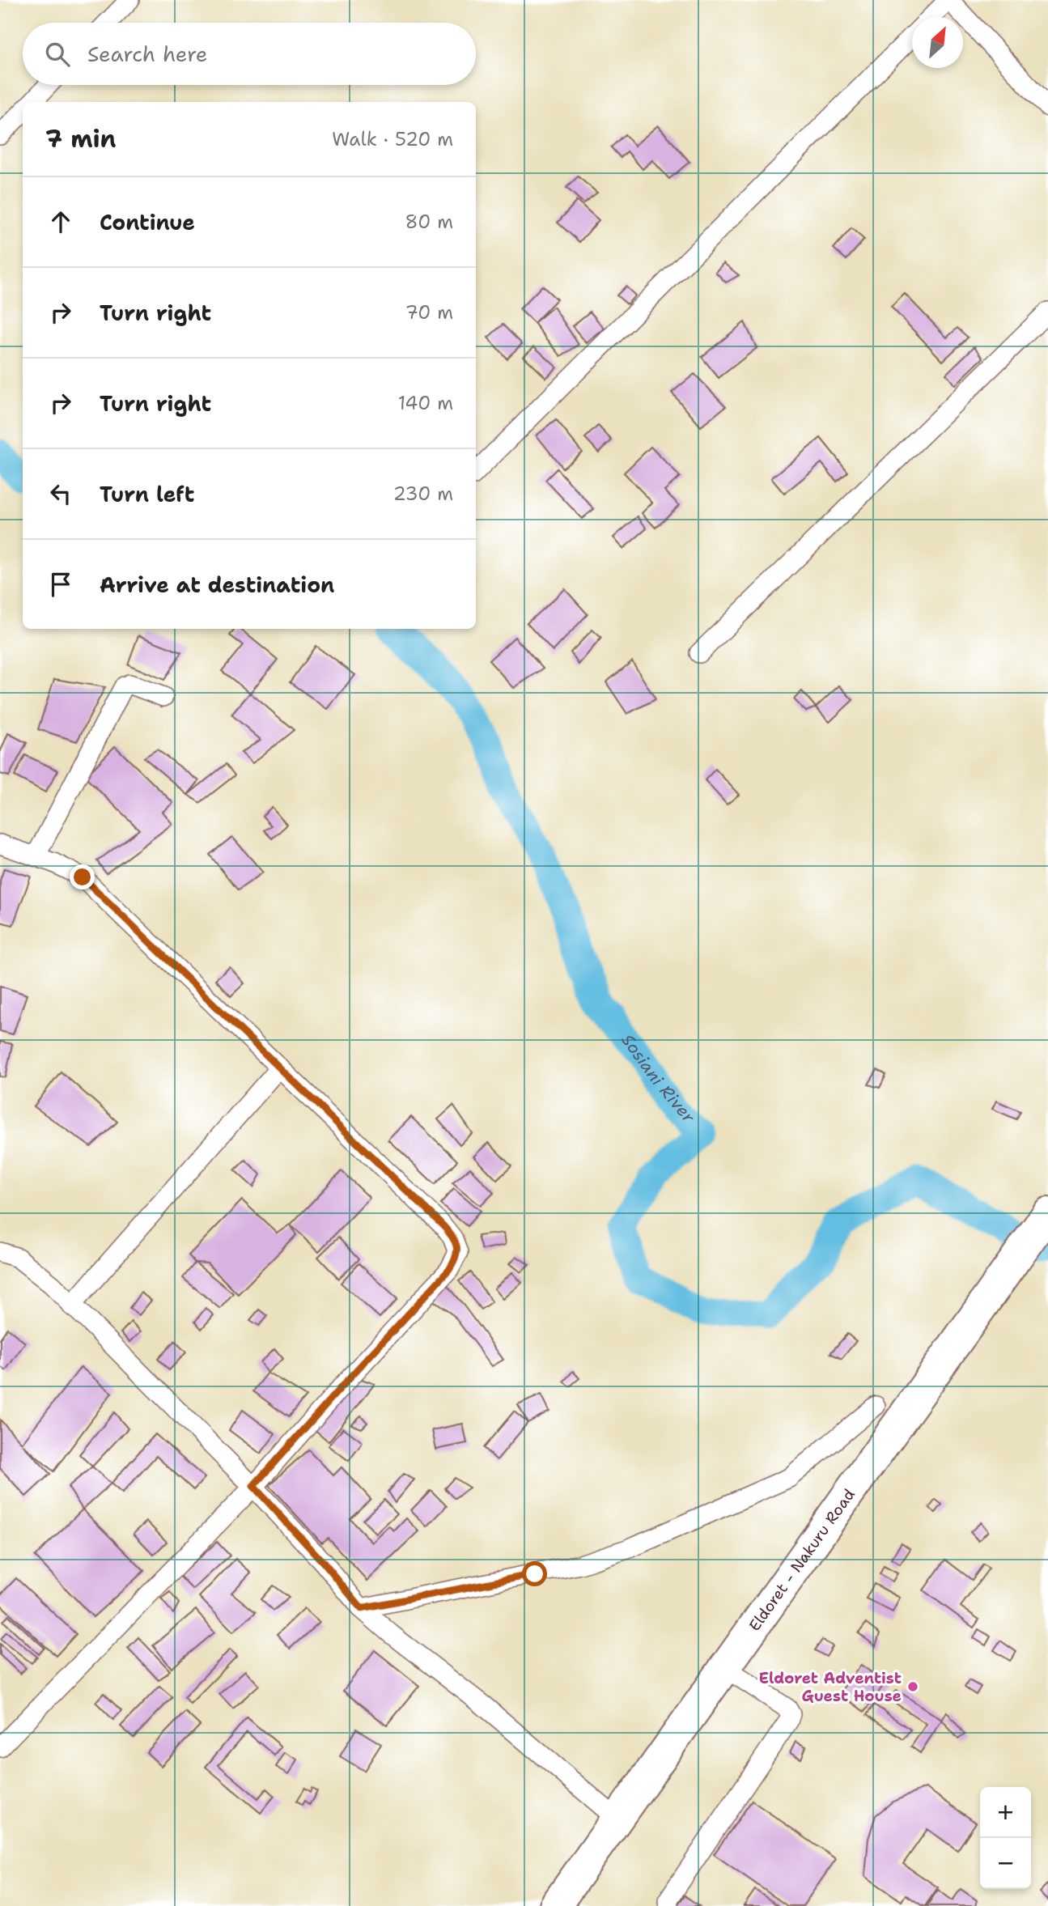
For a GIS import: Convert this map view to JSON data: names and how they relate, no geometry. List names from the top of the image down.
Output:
{
  "streets": {
    "highway": ["Eldoret - Nakuru Road"]
  },
  "water": ["Sosiani River"],
  "places": ["Eldoret Adventist Guest House"],
  "north": "top right",
  "page": {
    "search": "Search here",
    "heading": ["7 min", "Walk · 520 m"],
    "list": [
      ["Continue", "80 m"],
      ["Turn right", "70 m"],
      ["Turn right", "140 m"],
      ["Turn left", "230 m"],
      "Arrive at destination"
    ],
    "map_buttons": ["+", "−"]
  }
}
